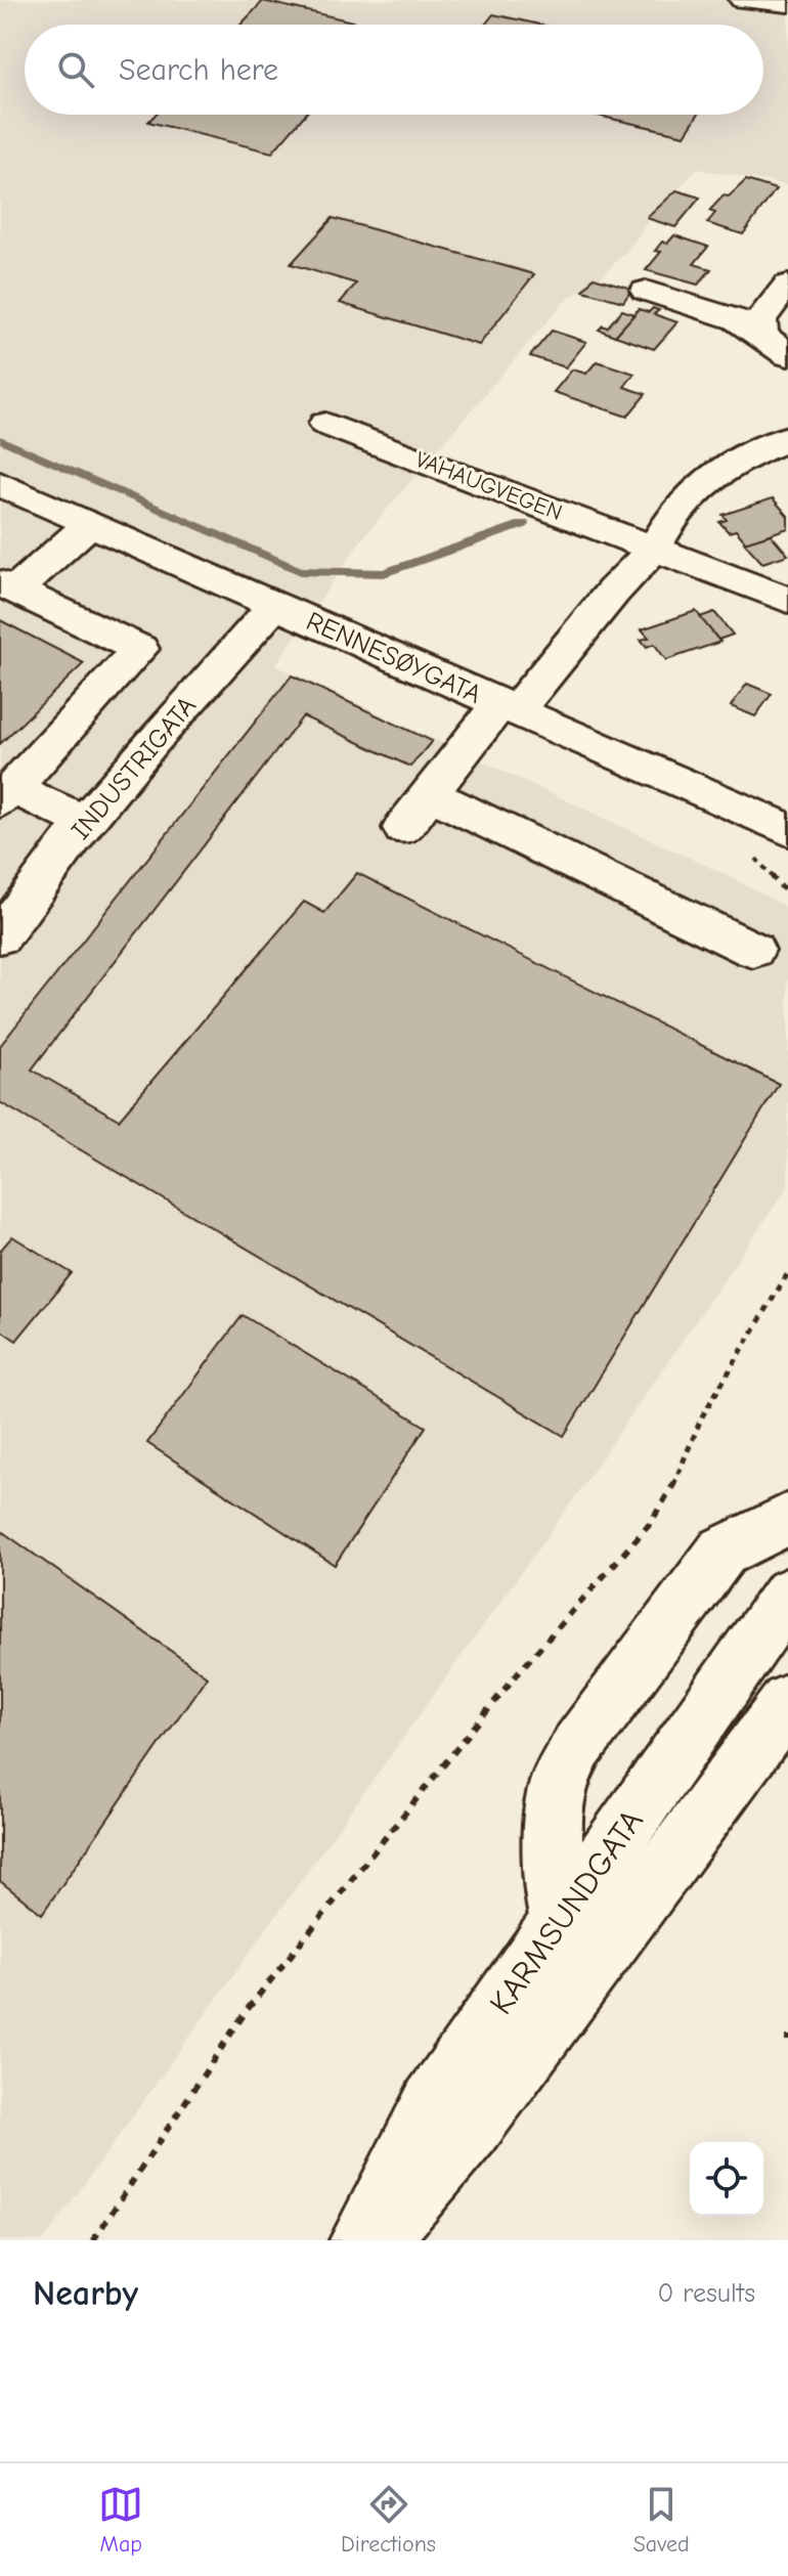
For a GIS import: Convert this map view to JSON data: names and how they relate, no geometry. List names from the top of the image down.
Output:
{
  "streets": {
    "main road": [
      "VAHAUGVEGEN",
      "RENNESØYGATA",
      "INDUSTRIGATA",
      "KARMSUNDGATA"
    ]
  },
  "crossings": [
    ["RENNESØYGATA", "INDUSTRIGATA"]
  ],
  "page": {
    "search": "Search here",
    "heading": ["Nearby", "0 results"],
    "nav": ["Map", "Directions", "Saved"]
  }
}
